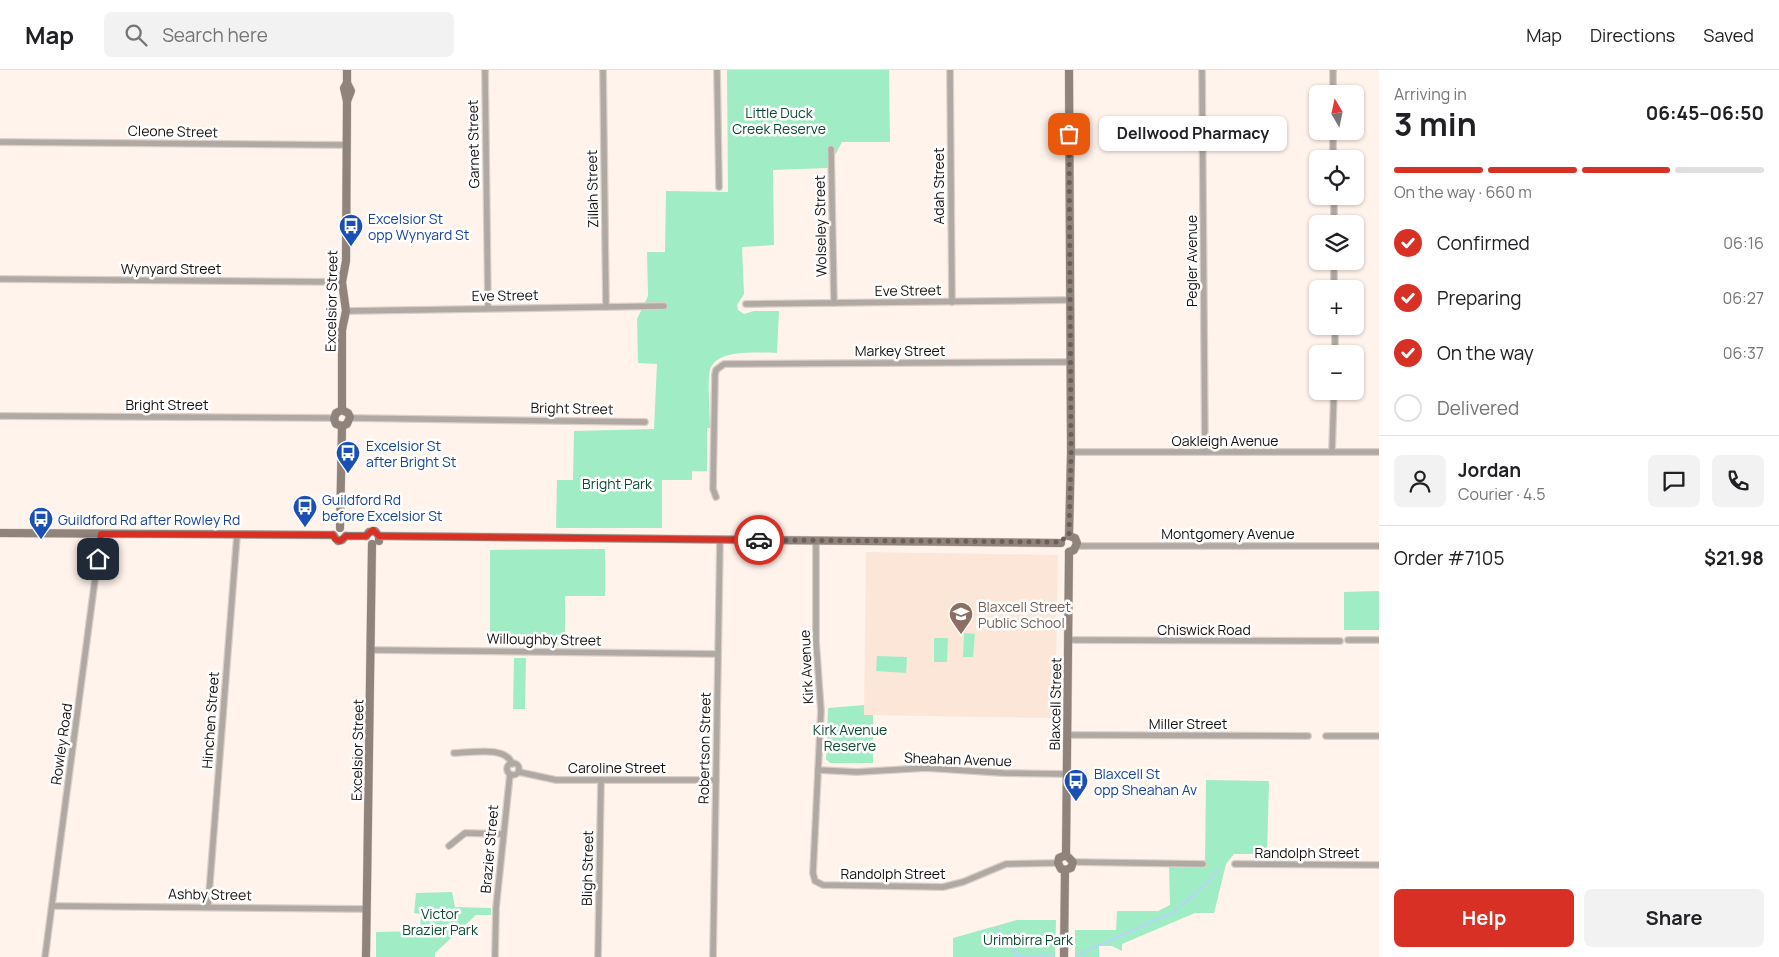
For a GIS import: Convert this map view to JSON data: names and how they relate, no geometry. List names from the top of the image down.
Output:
{
  "streets": {
    "street": [
      "Cleone Street",
      "Garnet Street",
      "Adah Street",
      "Zillah Street",
      "Wolseley Street",
      "Pegler Avenue",
      "Wynyard Street",
      "Eve Street",
      "Excelsior Street",
      "Markey Street",
      "Bright Street",
      "Oakleigh Avenue",
      "Montgomery Avenue",
      "Chiswick Road",
      "Willoughby Street",
      "Kirk Avenue",
      "Blaxcell Street",
      "Hinchen Street",
      "Miller Street",
      "Rowley Road",
      "Robertson Street",
      "Sheahan Avenue",
      "Caroline Street",
      "Brazier Street",
      "Randolph Street",
      "Bligh Street",
      "Ashby Street"
    ]
  },
  "crossings": [
    ["Cleone Street", "Excelsior Street"],
    ["Garnet Street", "Eve Street"],
    ["Adah Street", "Eve Street"],
    ["Zillah Street", "Eve Street"],
    ["Wolseley Street", "Eve Street"],
    ["Pegler Avenue", "Oakleigh Avenue"],
    ["Wynyard Street", "Excelsior Street"],
    ["Eve Street", "Excelsior Street"],
    ["Excelsior Street", "Bright Street"],
    ["Excelsior Street", "Willoughby Street"],
    ["Excelsior Street", "Ashby Street"],
    ["Montgomery Avenue", "Blaxcell Street"],
    ["Chiswick Road", "Blaxcell Street"],
    ["Willoughby Street", "Robertson Street"],
    ["Kirk Avenue", "Sheahan Avenue"],
    ["Kirk Avenue", "Randolph Street"],
    ["Blaxcell Street", "Miller Street"],
    ["Blaxcell Street", "Sheahan Avenue"],
    ["Blaxcell Street", "Randolph Street"],
    ["Hinchen Street", "Ashby Street"],
    ["Rowley Road", "Ashby Street"],
    ["Robertson Street", "Caroline Street"],
    ["Caroline Street", "Brazier Street"],
    ["Caroline Street", "Bligh Street"]
  ],
  "parks": [
    "Little Duck Creek Reserve",
    "Bright Park",
    "Kirk Avenue Reserve",
    "Victor Brazier Park",
    "Urimbirra Park"
  ],
  "places": {
    "other": ["Dellwood Pharmacy"],
    "bus stop": [
      "Excelsior St opp Wynyard St",
      "Excelsior St after Bright St",
      "Guildford Rd before Excelsior St",
      "Guildford Rd after Rowley Rd",
      "Blaxcell St opp Sheahan Av"
    ],
    "school or university": ["Blaxcell Street Public School"]
  },
  "north": "top",
  "page": {
    "header": "Map",
    "search": "Search here",
    "nav": ["Map", "Directions", "Saved"],
    "heading": ["3 min", "Arriving in", "06:45–06:50"],
    "panel": [
      "Jordan",
      "Courier · 4.5",
      "Order #7105",
      "$21.98"
    ],
    "map_buttons": ["+", "−"],
    "bubble": "Dellwood Pharmacy",
    "bar": "On the way · 660 m",
    "list": [
      ["Confirmed", "06:16"],
      ["Preparing", "06:27"],
      ["On the way", "06:37"],
      "Delivered"
    ],
    "buttons": ["Help", "Share"]
  }
}
